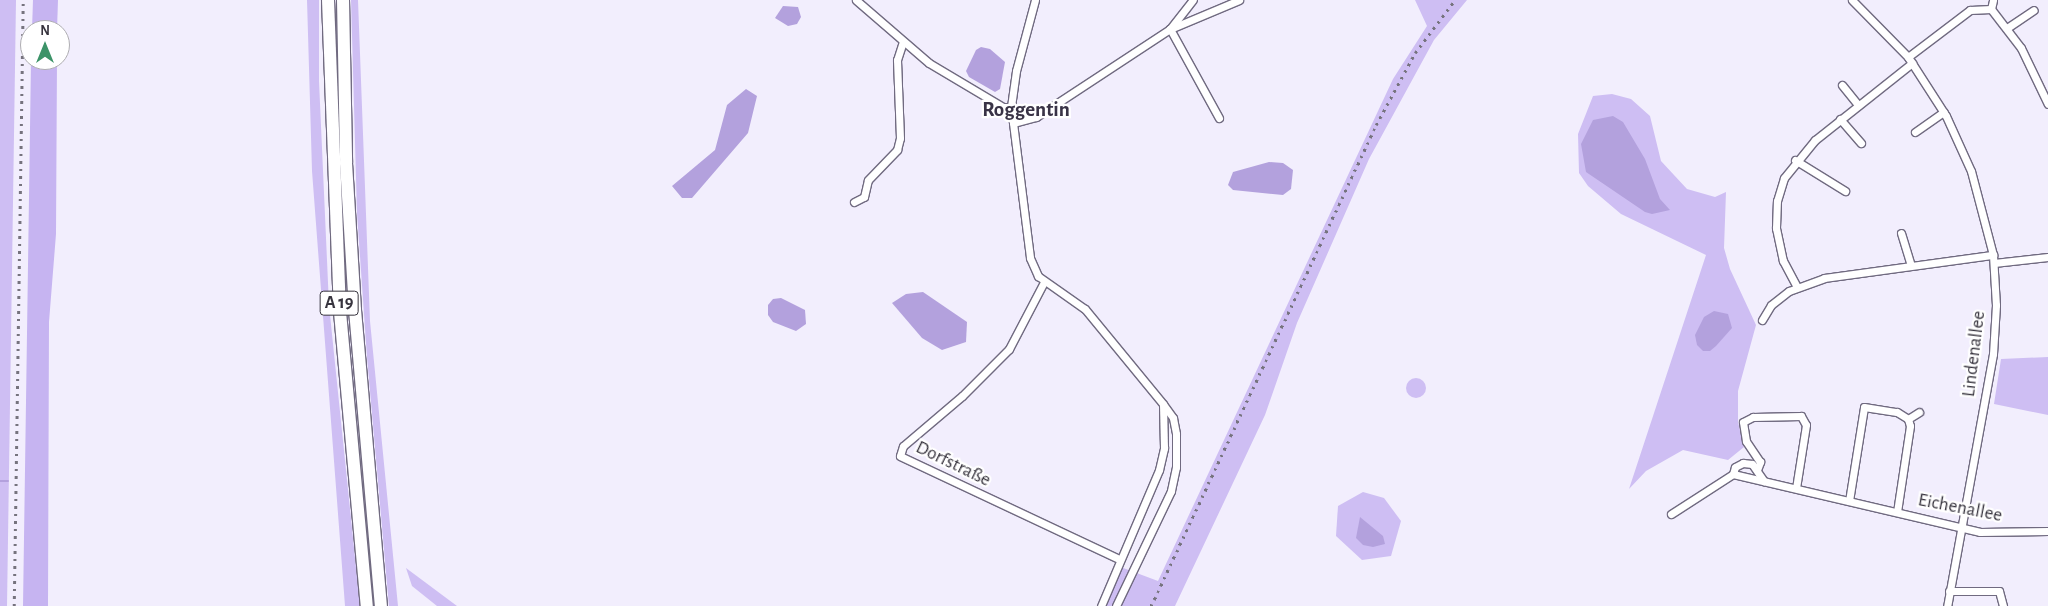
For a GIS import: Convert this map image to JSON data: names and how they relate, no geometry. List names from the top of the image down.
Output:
{
  "streets": {
    "highway": ["A 19"],
    "street": ["Lindenallee", "Dorfstraße", "Eichenallee"]
  },
  "crossings": [
    ["Lindenallee", "Eichenallee"]
  ],
  "districts": ["Roggentin"],
  "north": "top"
}
